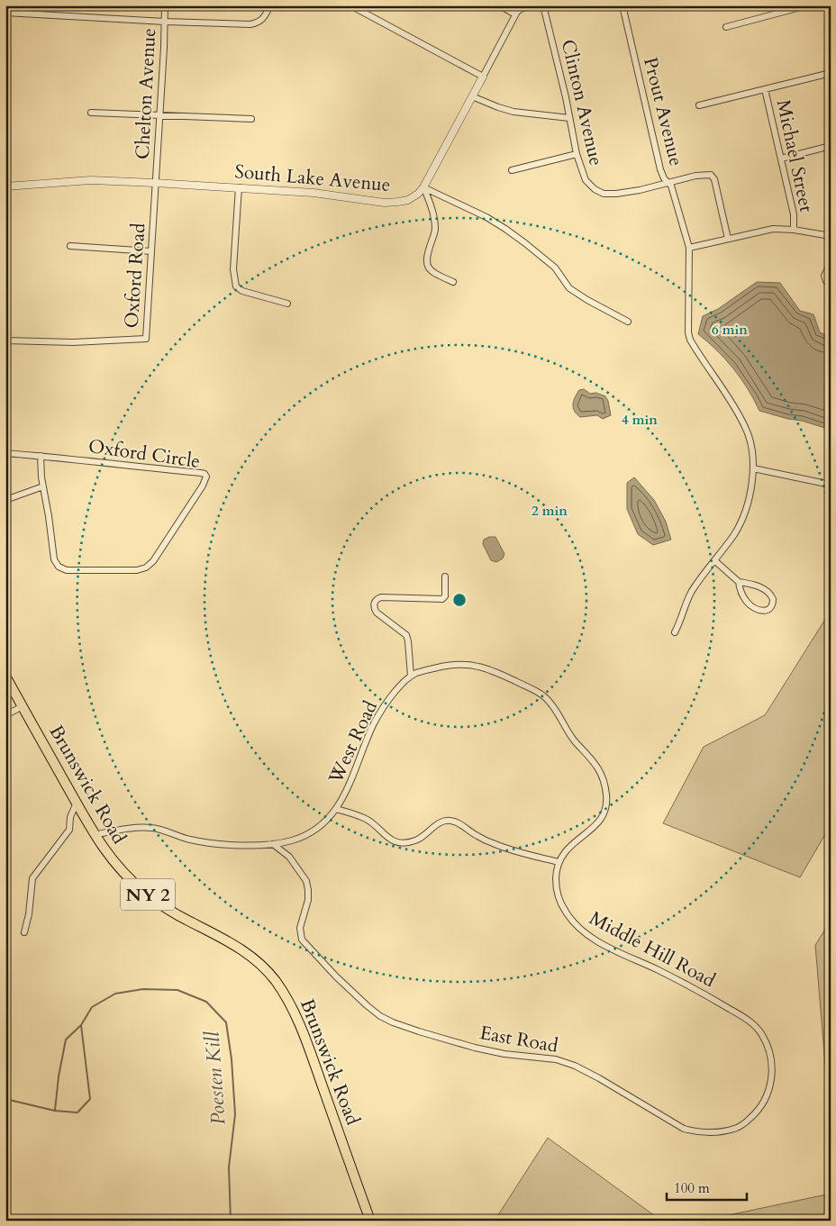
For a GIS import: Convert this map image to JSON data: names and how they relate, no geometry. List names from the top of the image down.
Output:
{
  "streets": {
    "main road": ["Brunswick Road", "NY 2"],
    "street": [
      "Chelton Avenue",
      "Clinton Avenue",
      "Prout Avenue",
      "Michael Street",
      "South Lake Avenue",
      "Oxford Road",
      "Oxford Circle",
      "West Road",
      "Middle Hill Road",
      "East Road"
    ]
  },
  "crossings": [
    ["Chelton Avenue", "South Lake Avenue"],
    ["Chelton Avenue", "Oxford Road"],
    ["Clinton Avenue", "Prout Avenue"],
    ["South Lake Avenue", "Oxford Road"],
    ["West Road", "Brunswick Road"],
    ["West Road", "East Road"],
    ["Middle Hill Road", "East Road"]
  ],
  "water": ["Poesten Kill"],
  "scale_bar": "100 m",
  "rings": ["6 min", "4 min", "2 min"]
}
